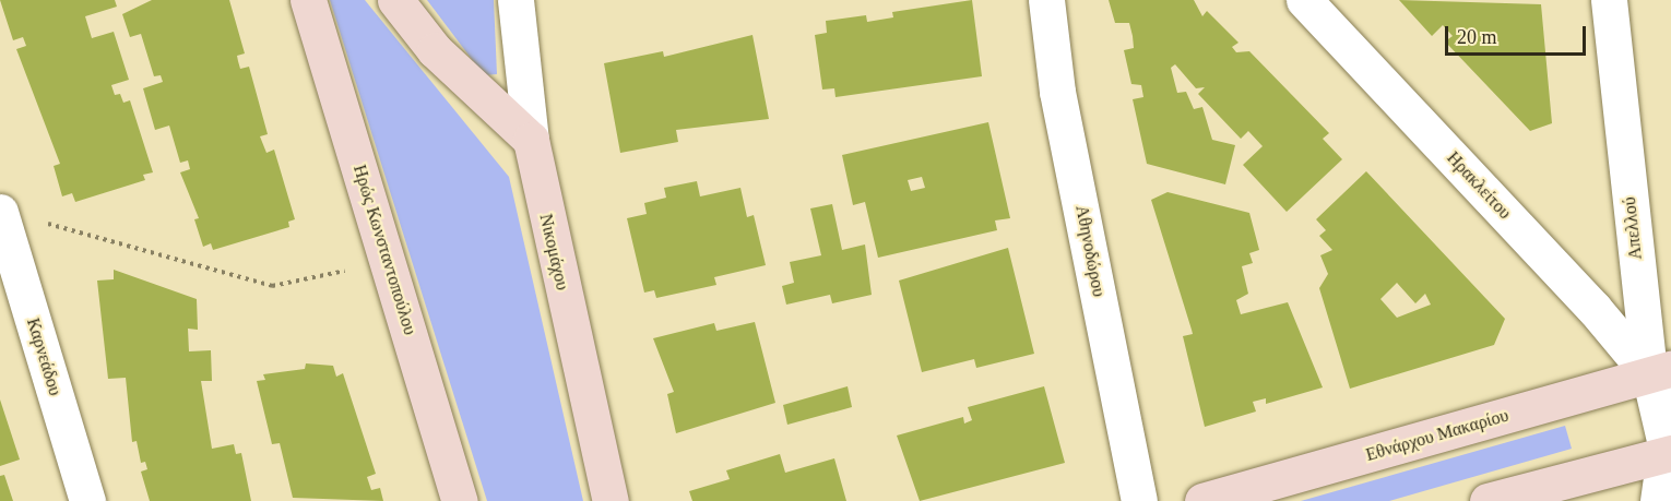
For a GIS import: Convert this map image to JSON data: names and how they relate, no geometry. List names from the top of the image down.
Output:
{
  "streets": {
    "street": [
      "Ηρακλείτου",
      "Απελλού",
      "Ηρώς Κωνσταντοπούλου",
      "Αθηνοδώρου",
      "Νικομάχου",
      "Καρνεάδου",
      "Εθνάρχου Μακαρίου"
    ]
  },
  "crossings": [
    ["Ηρακλείτου", "Απελλού"],
    ["Ηρακλείτου", "Εθνάρχου Μακαρίου"],
    ["Απελλού", "Εθνάρχου Μακαρίου"]
  ],
  "scale_bar": "20 m"
}
